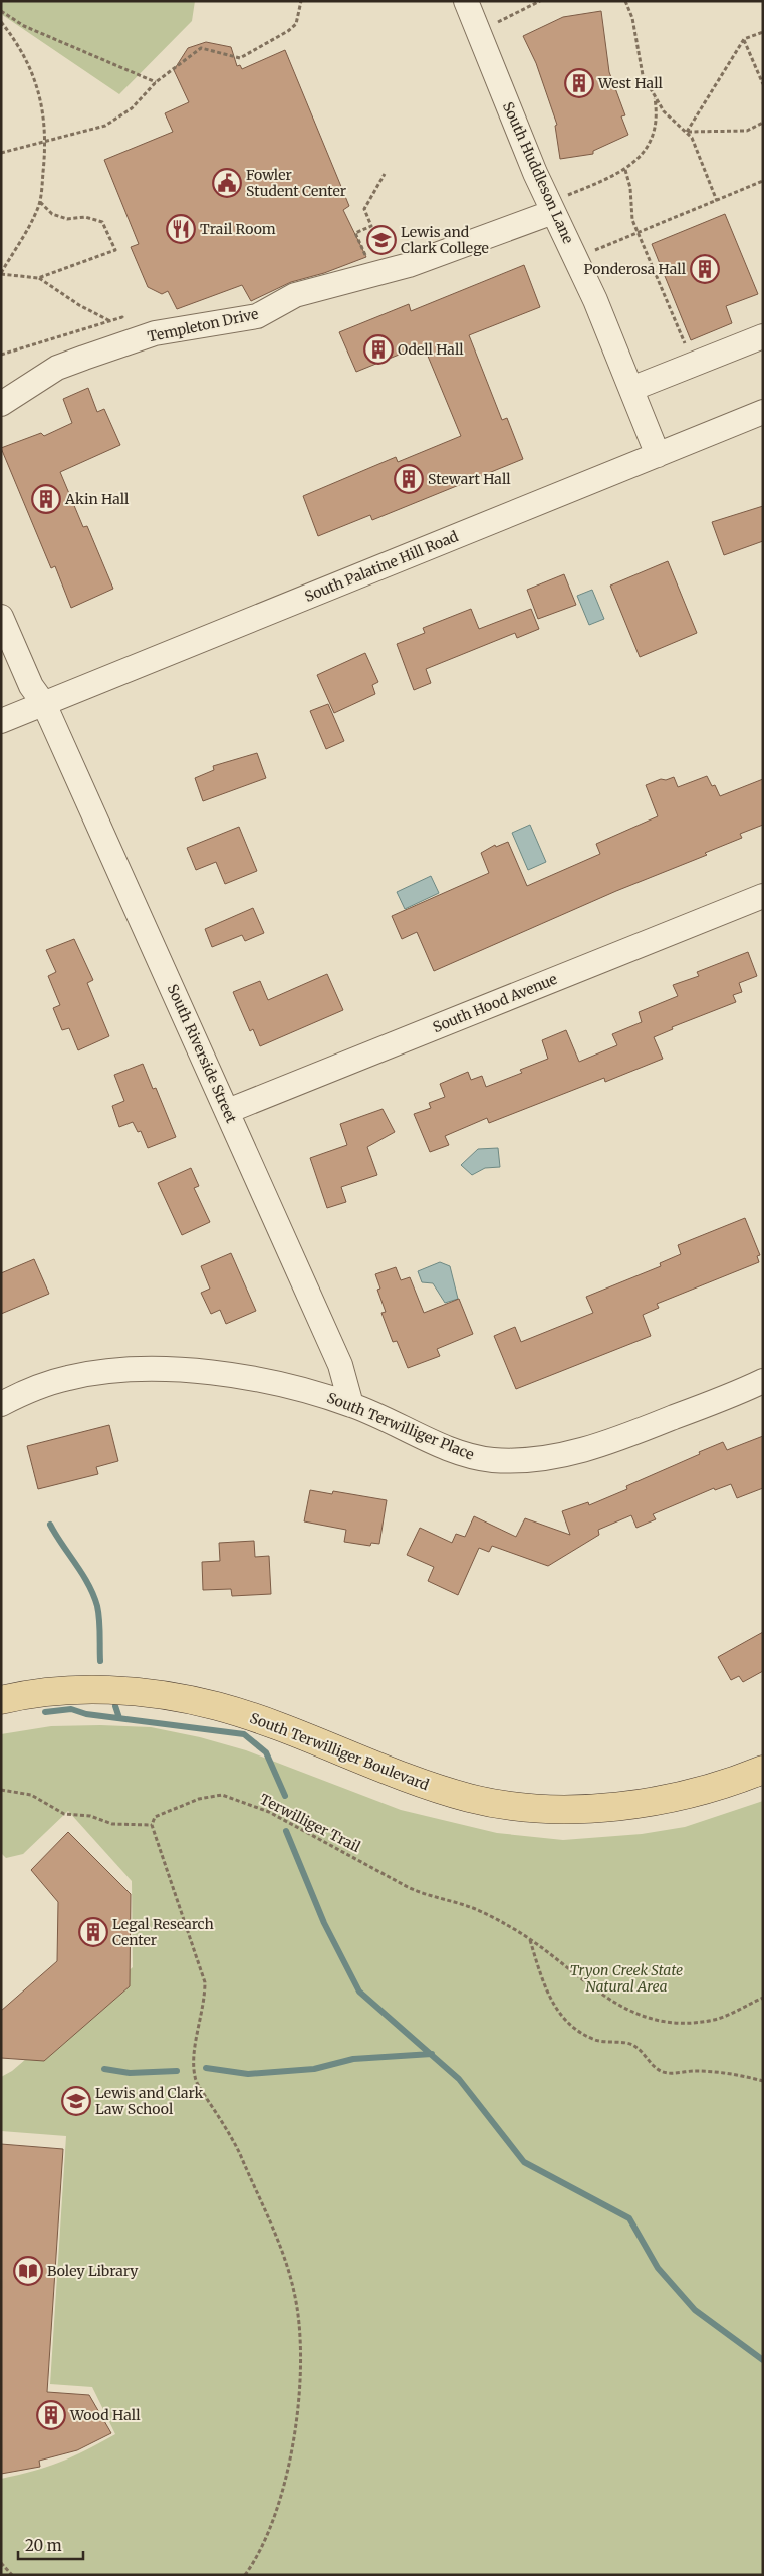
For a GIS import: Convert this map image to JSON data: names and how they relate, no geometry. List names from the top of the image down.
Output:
{
  "streets": {
    "main road": ["South Terwilliger Boulevard"],
    "street": [
      "South Huddleson Lane",
      "Templeton Drive",
      "South Palatine Hill Road",
      "South Hood Avenue",
      "South Riverside Street",
      "South Terwilliger Place"
    ],
    "path": ["Terwilliger Trail"]
  },
  "crossings": [
    ["South Huddleson Lane", "Templeton Drive"],
    ["South Huddleson Lane", "South Palatine Hill Road"],
    ["South Palatine Hill Road", "South Riverside Street"],
    ["South Hood Avenue", "South Riverside Street"],
    ["South Riverside Street", "South Terwilliger Place"]
  ],
  "parks": ["Tryon Creek State Natural Area"],
  "places": {
    "building": [
      "West Hall",
      "Ponderosa Hall",
      "Odell Hall",
      "Stewart Hall",
      "Akin Hall",
      "Legal Research Center",
      "Wood Hall"
    ],
    "public building": ["Fowler Student Center"],
    "restaurant": ["Trail Room"],
    "school or university": ["Lewis and Clark College", "Lewis and Clark Law School"],
    "library": ["Boley Library"]
  },
  "scale_bar": "20 m"
}
